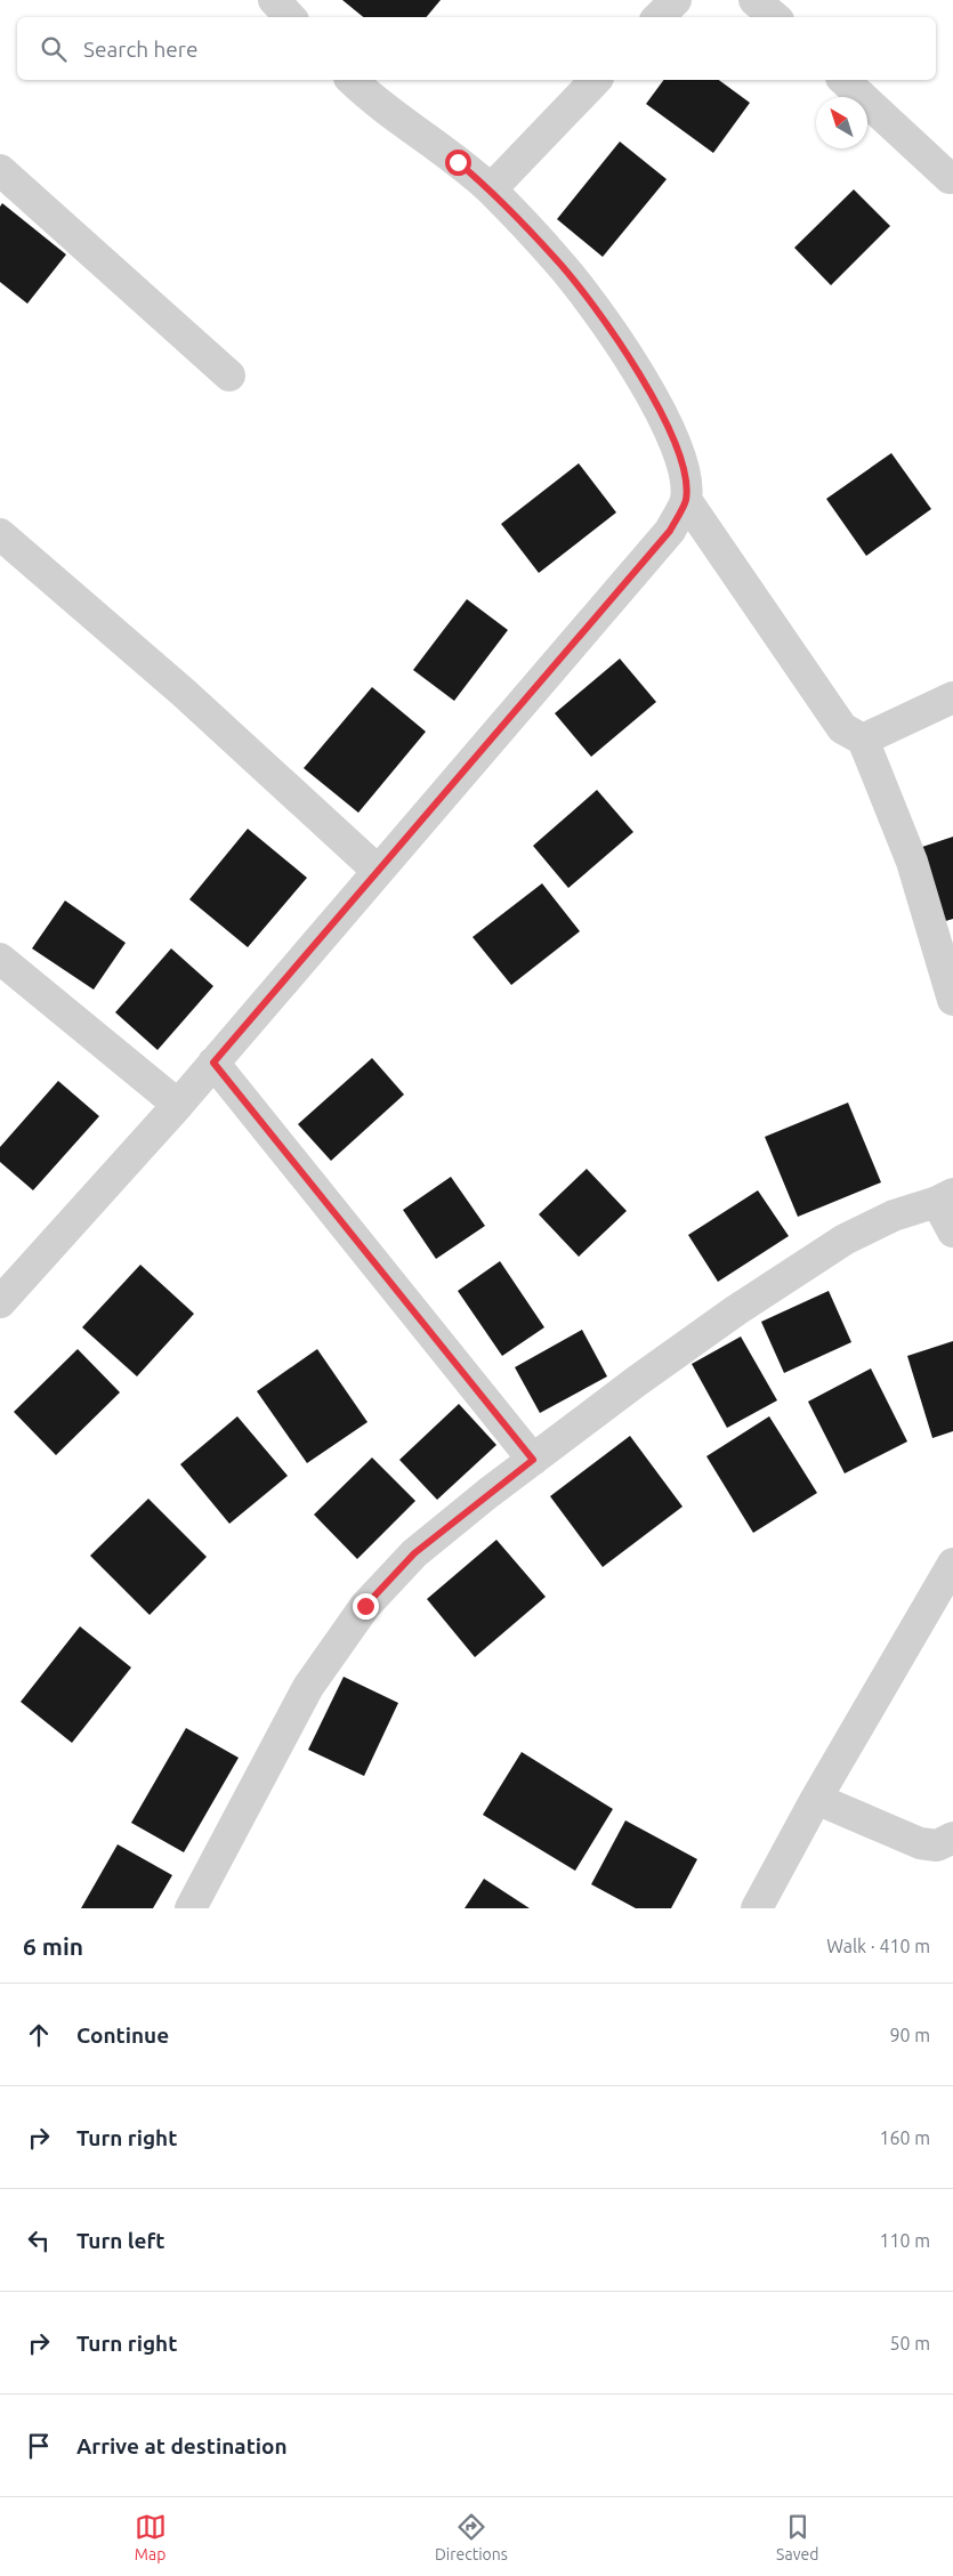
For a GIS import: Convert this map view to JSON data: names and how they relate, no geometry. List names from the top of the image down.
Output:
{
  "north": "top left",
  "page": {
    "search": "Search here",
    "heading": ["6 min", "Walk · 410 m"],
    "list": [
      ["Continue", "90 m"],
      ["Turn right", "160 m"],
      ["Turn left", "110 m"],
      ["Turn right", "50 m"],
      "Arrive at destination"
    ],
    "nav": ["Map", "Directions", "Saved"]
  }
}
